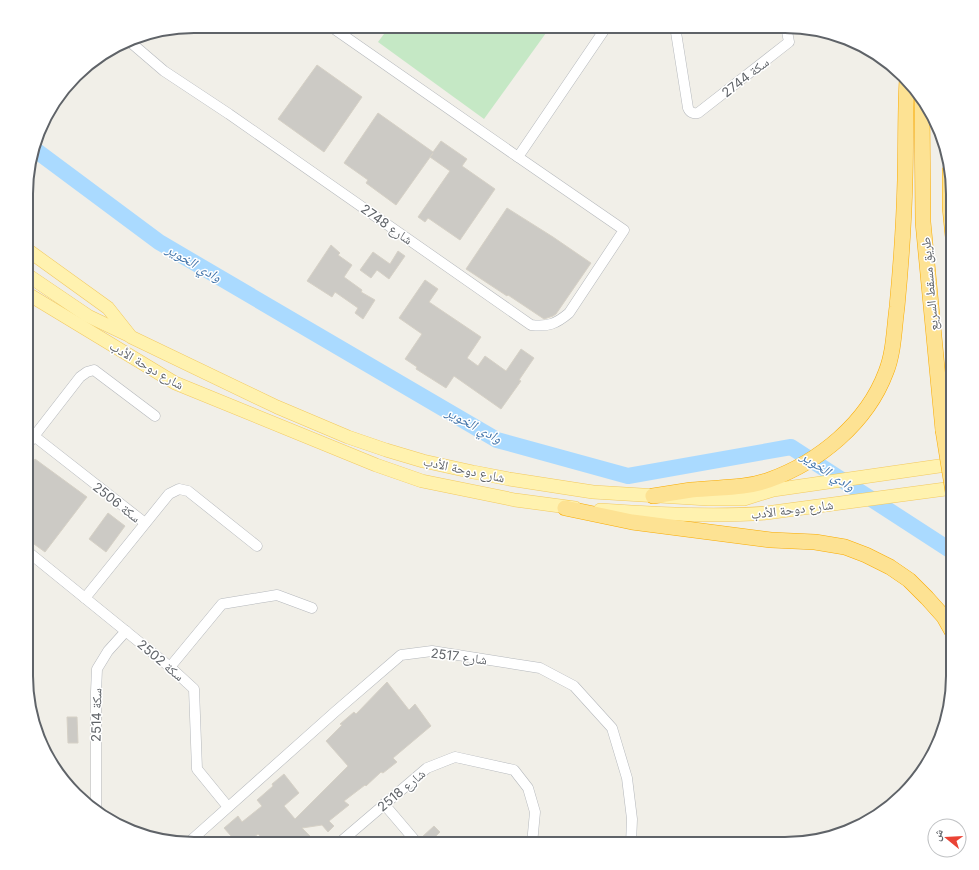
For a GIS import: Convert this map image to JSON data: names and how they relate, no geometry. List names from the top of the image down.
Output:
{
  "streets": {
    "highway": ["طريق مسقط السريع"],
    "main road": ["شارع دوحة الأدب"],
    "street": [
      "سكة 2744",
      "شارع 2748",
      "سكة 2506",
      "2517 شارع",
      "2502 سكة",
      "سكة 2514",
      "2518 شارع"
    ]
  },
  "crossings": [
    ["سكة 2506", "2502 سكة"],
    ["2517 شارع", "2502 سكة"],
    ["2502 سكة", "سكة 2514"]
  ],
  "water": ["وادي الخوير"],
  "north": "left"
}
